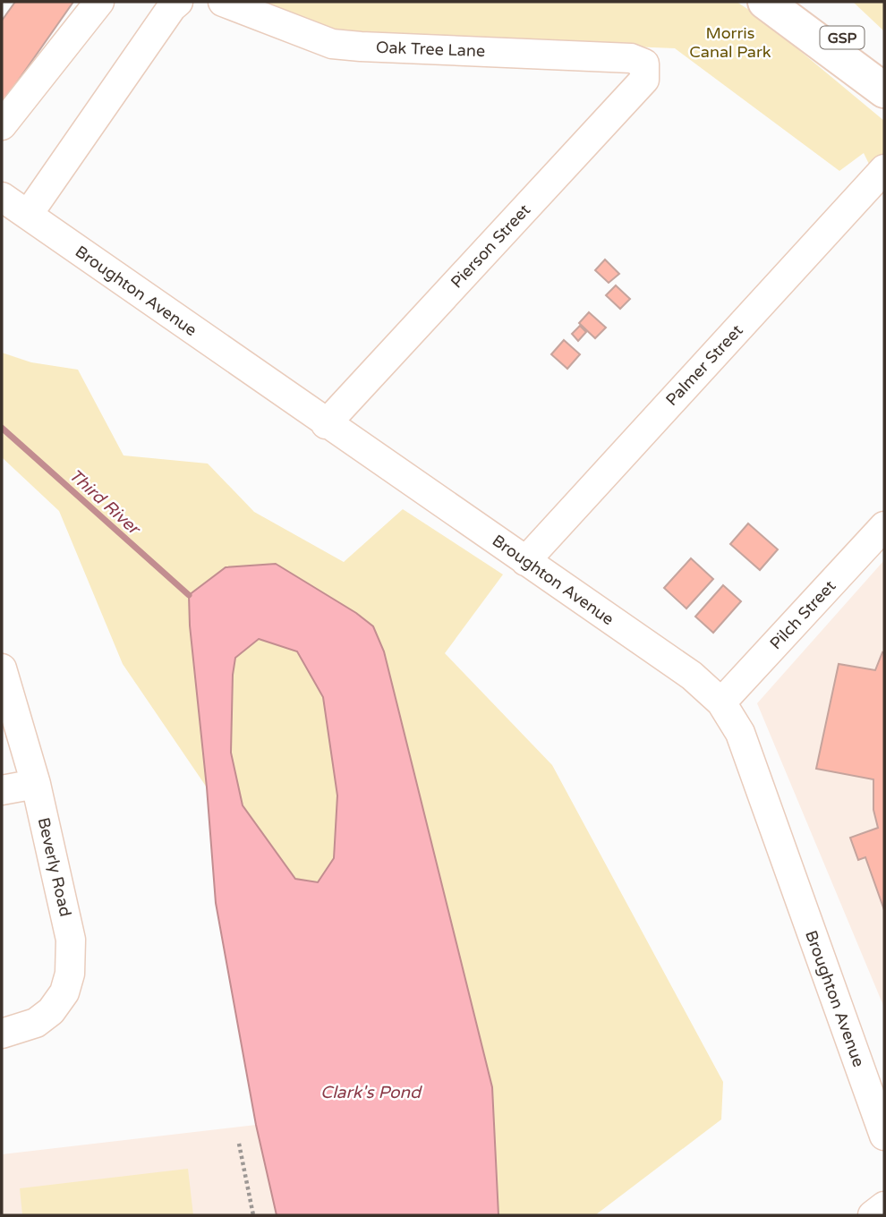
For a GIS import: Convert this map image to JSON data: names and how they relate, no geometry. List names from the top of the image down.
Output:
{
  "streets": {
    "highway": ["GSP"],
    "street": [
      "Oak Tree Lane",
      "Pierson Street",
      "Broughton Avenue",
      "Palmer Street",
      "Pilch Street",
      "Beverly Road"
    ]
  },
  "crossings": [
    ["Oak Tree Lane", "Pierson Street"],
    ["Pierson Street", "Broughton Avenue"],
    ["Broughton Avenue", "Palmer Street"],
    ["Broughton Avenue", "Pilch Street"]
  ],
  "water": ["Third River", "Clark's Pond"],
  "parks": ["Morris Canal Park"]
}
